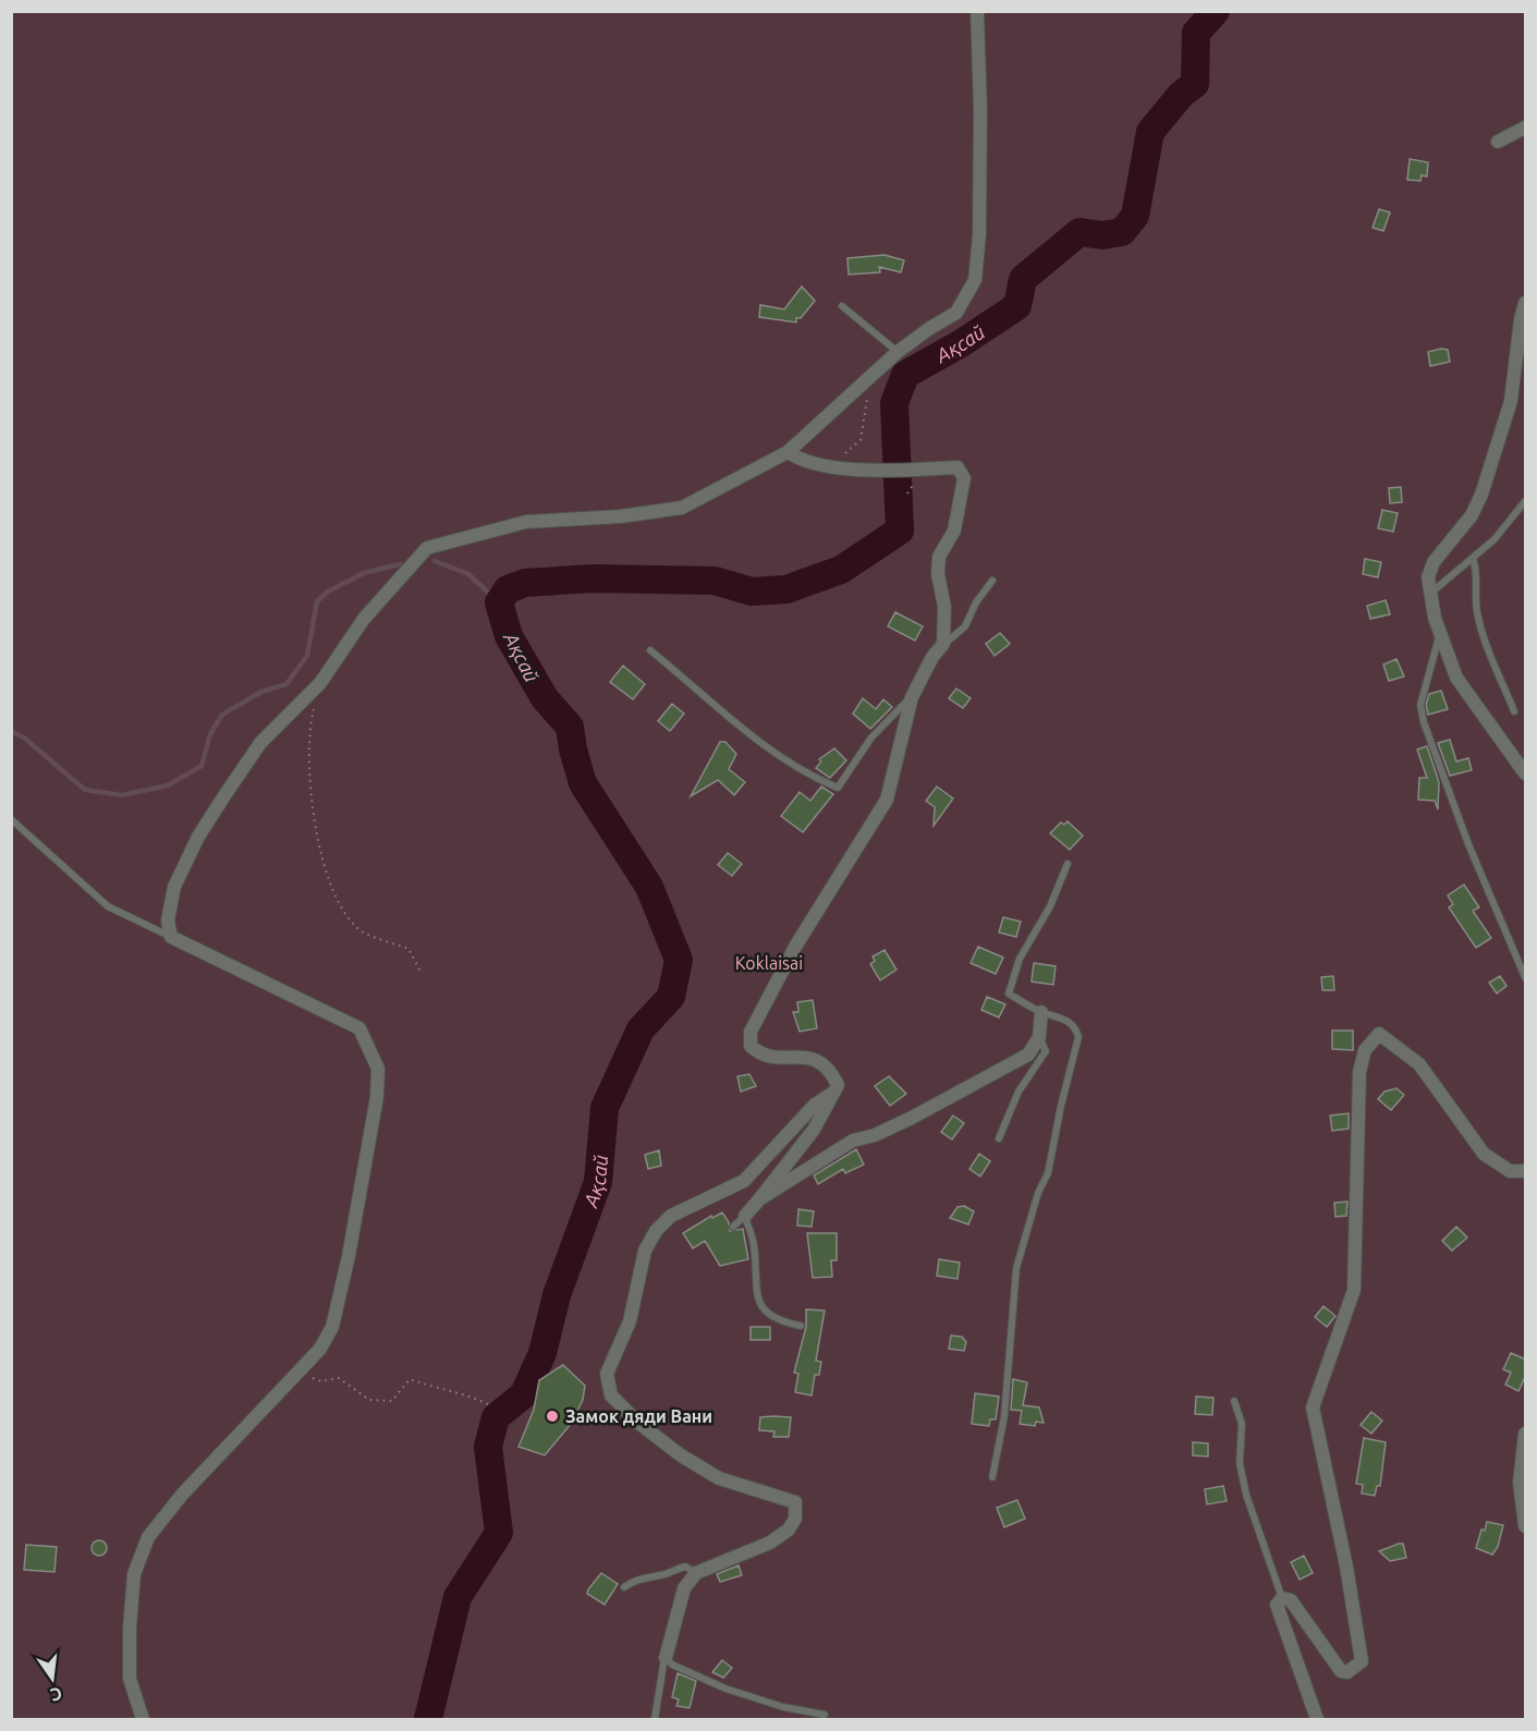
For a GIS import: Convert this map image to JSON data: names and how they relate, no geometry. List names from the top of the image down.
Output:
{
  "water": ["Ақсай"],
  "parks": ["Koklaisai"],
  "places": ["Замок дяди Вани"],
  "north": "bottom"
}
